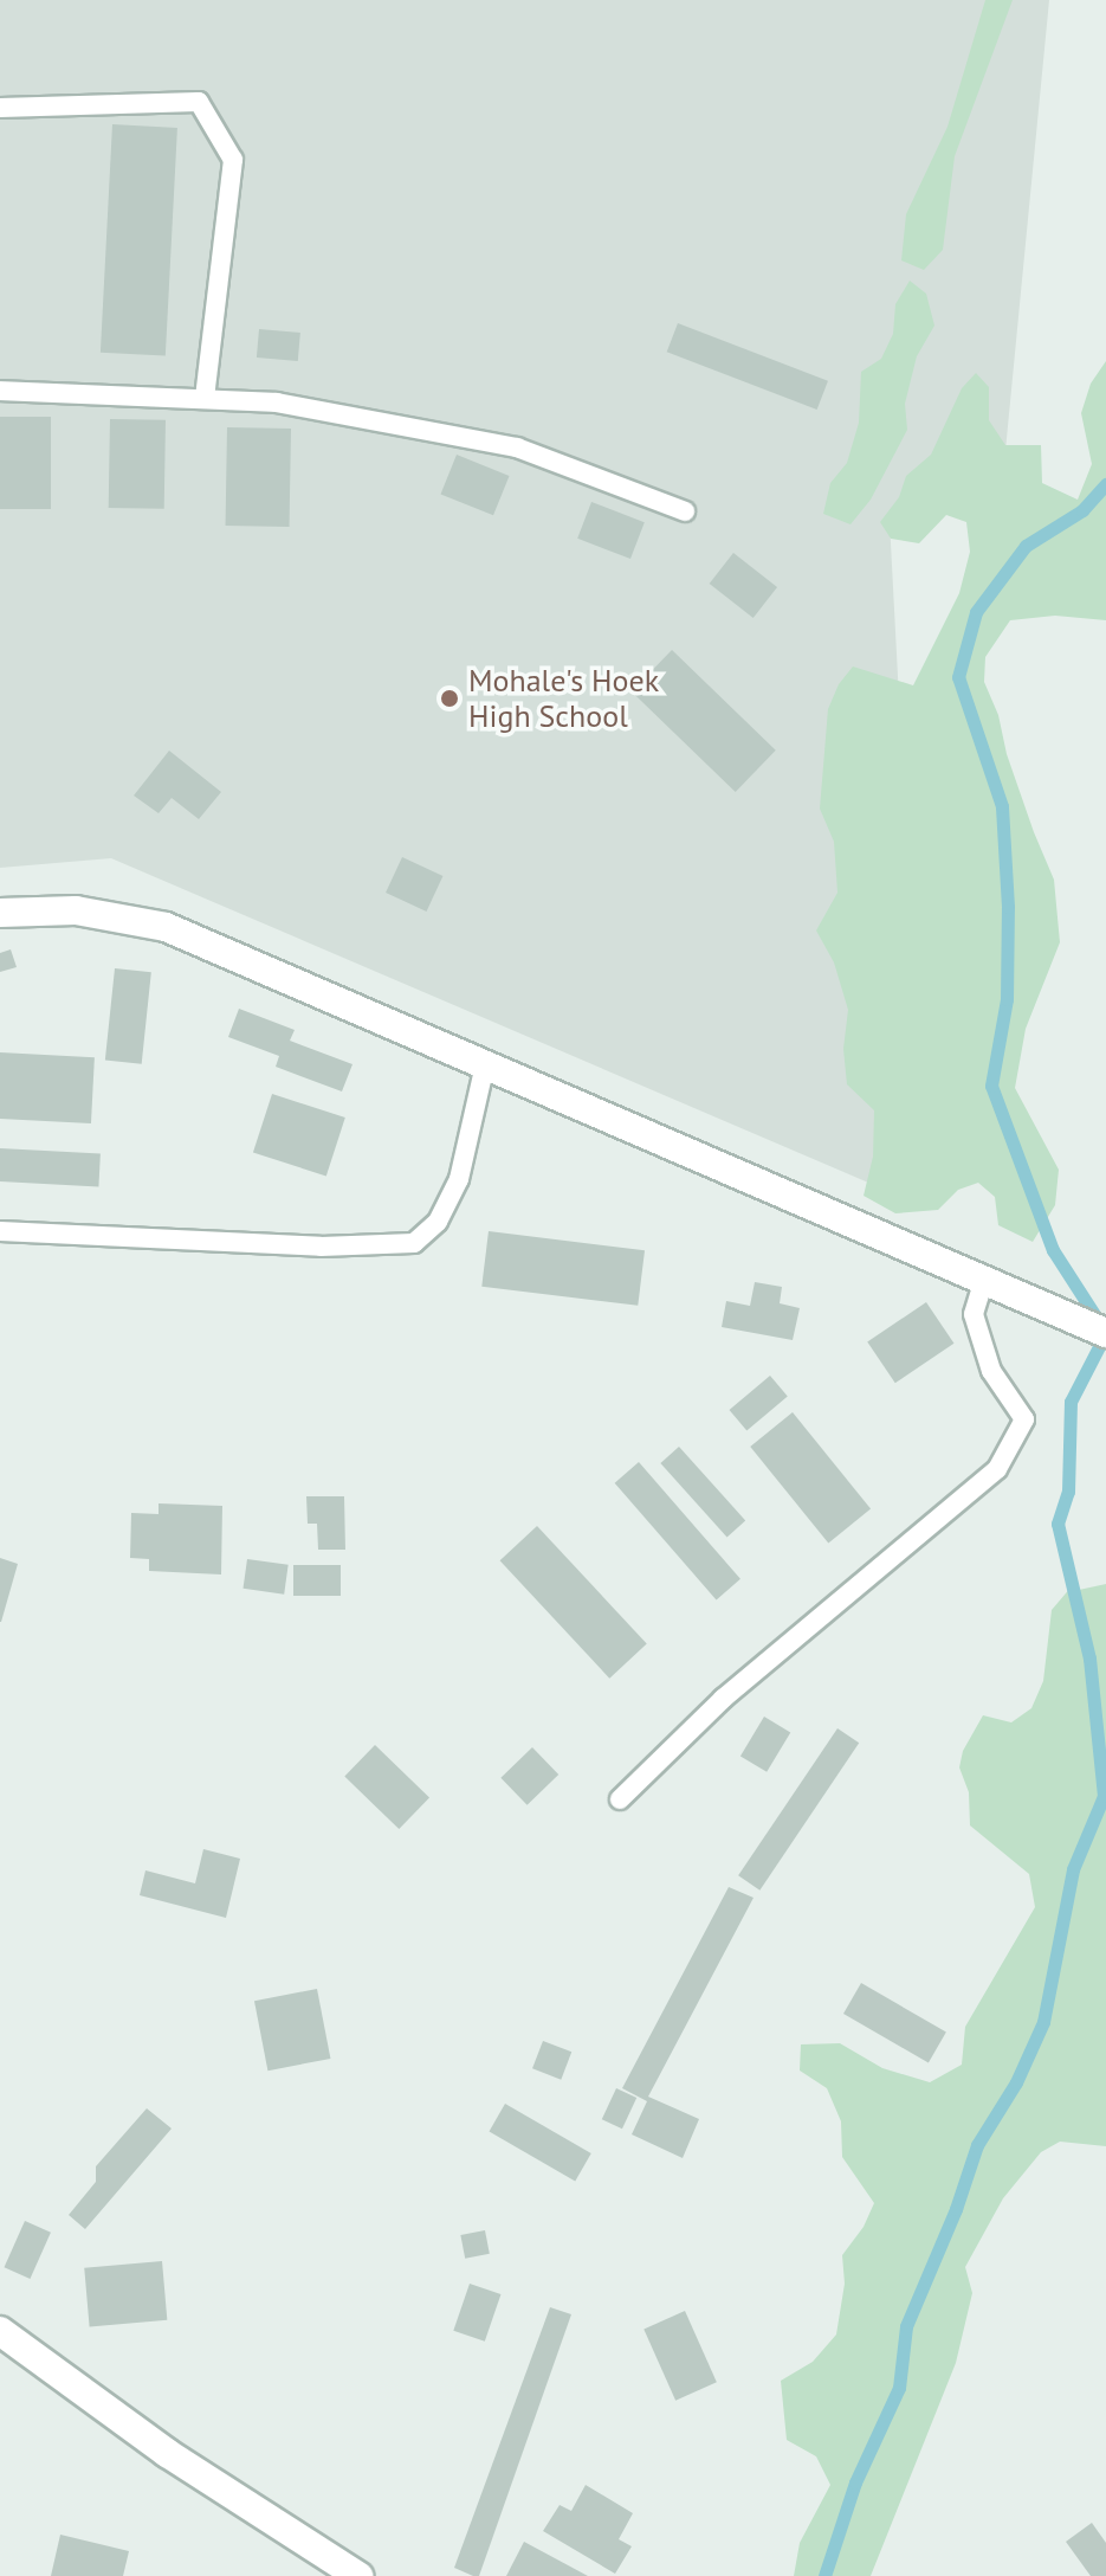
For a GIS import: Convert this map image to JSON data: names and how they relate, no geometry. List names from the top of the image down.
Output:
{
  "places": ["Mohale's Hoek High School"]
}
